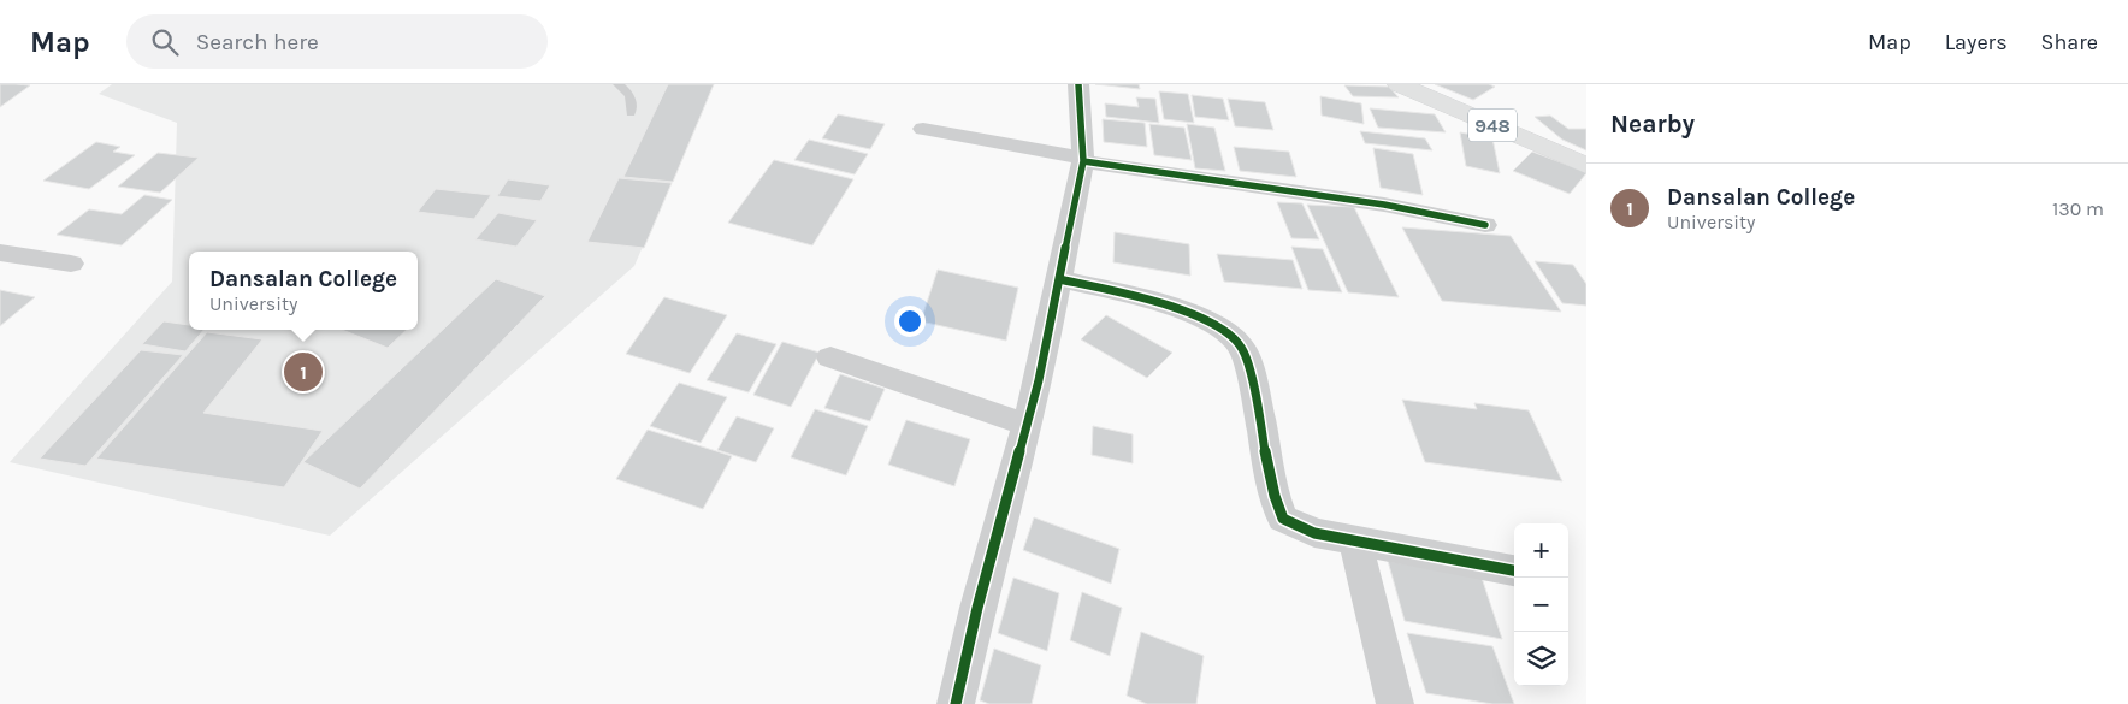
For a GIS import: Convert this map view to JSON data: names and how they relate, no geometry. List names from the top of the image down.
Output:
{
  "streets": {
    "main road": ["948"]
  },
  "page": {
    "header": "Map",
    "search": "Search here",
    "nav": ["Map", "Layers", "Share"],
    "heading": "Nearby",
    "list": [
      {
        "mark": "1",
        "name": "Dansalan College",
        "note": "University",
        "value": "130 m"
      }
    ],
    "popup": ["Dansalan College", "University"],
    "pins": "1",
    "map_buttons": ["+", "−"]
  }
}
